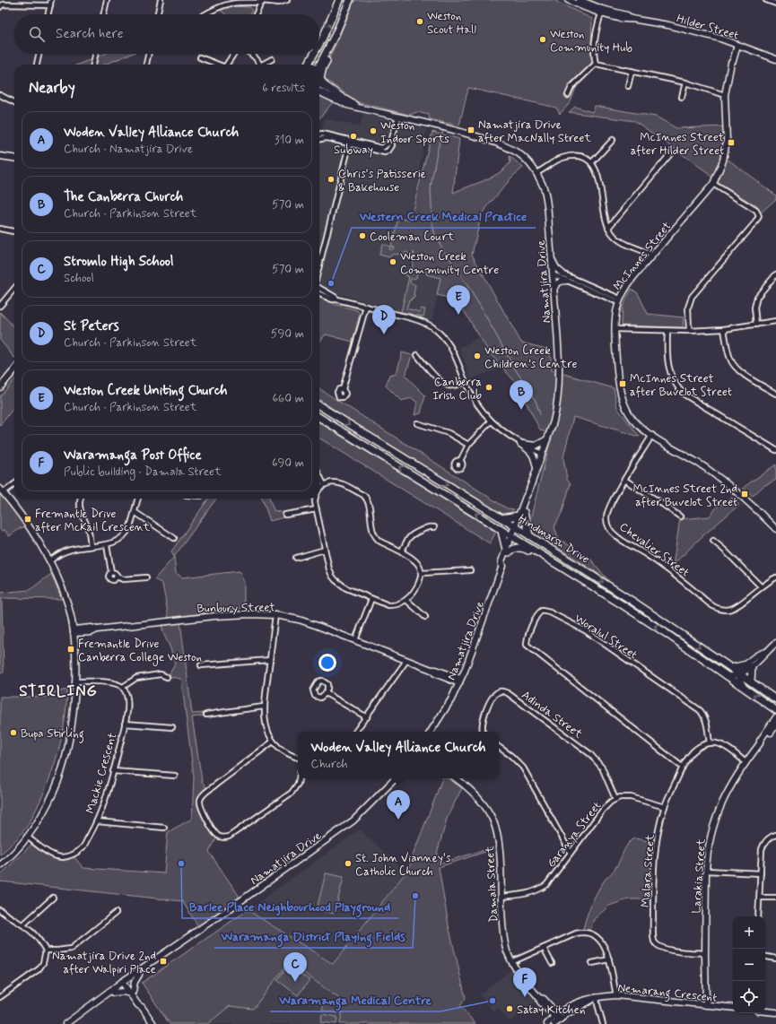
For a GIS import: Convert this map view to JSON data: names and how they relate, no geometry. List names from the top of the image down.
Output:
{
  "streets": {
    "main road": ["Hindmarsh Drive"],
    "street": [
      "Hilder Street",
      "McInnes Street",
      "Namatjira Drive",
      "Chevalier Street",
      "Bunbury Street",
      "Woralul Street",
      "Adinda Street",
      "Mackie Crescent",
      "Garanya Street",
      "Malara Street",
      "Larakia Street",
      "Damala Street",
      "Nemarang Crescent"
    ]
  },
  "crossings": [
    ["Hilder Street", "McInnes Street"],
    ["McInnes Street", "Chevalier Street"],
    ["Namatjira Drive", "Hindmarsh Drive"],
    ["Namatjira Drive", "Bunbury Street"],
    ["Woralul Street", "Malara Street"],
    ["Adinda Street", "Garanya Street"],
    ["Garanya Street", "Malara Street"],
    ["Garanya Street", "Damala Street"],
    ["Malara Street", "Larakia Street"],
    ["Larakia Street", "Nemarang Crescent"],
    ["Damala Street", "Nemarang Crescent"]
  ],
  "districts": ["STIRLING"],
  "places": {
    "other": [
      "Weston Scout Hall",
      "Weston Community Hub",
      "Weston Indoor Sports",
      "Subway",
      "Chris's Patisserie & Bakehouse",
      "Cooleman Court",
      "Weston Creek Community Centre",
      "Western Creek Medical Practice",
      "Weston Creek Children’s Centre",
      "Canberra Irish Club",
      "Bupa Stirling",
      "Barlee Place Neighbourhood Playground",
      "St. John Vianney's Catholic Church",
      "Waramanga District Playing Fields",
      "Waramanga Medical Centre",
      "Satay Kitchen"
    ],
    "transit": [
      "Namatjira Drive after MacNally Street",
      "McInnes Street after Hilder Street",
      "McInnes Street after Buvelot Street",
      "McInnes Street 2nd after Buvelot Street",
      "Fremantle Drive after McKail Crescent",
      "Fremantle Drive Canberra College Weston",
      "Namatjira Drive 2nd after Walpiri Place"
    ]
  },
  "page": {
    "search": "Search here",
    "heading": ["Nearby", "6 results"],
    "list": [
      {
        "mark": "A",
        "name": "Woden Valley Alliance Church",
        "note": "Church · Namatjira Drive",
        "value": "310 m"
      },
      {
        "mark": "B",
        "name": "The Canberra Church",
        "note": "Church · Parkinson Street",
        "value": "570 m"
      },
      {
        "mark": "C",
        "name": "Stromlo High School",
        "note": "School",
        "value": "570 m"
      },
      {
        "mark": "D",
        "name": "St Peters",
        "note": "Church · Parkinson Street",
        "value": "590 m"
      },
      {
        "mark": "E",
        "name": "Weston Creek Uniting Church",
        "note": "Church · Parkinson Street",
        "value": "660 m"
      },
      {
        "mark": "F",
        "name": "Waramanga Post Office",
        "note": "Public building · Damala Street",
        "value": "690 m"
      }
    ],
    "pins": [
      "E",
      "D",
      "B",
      "A",
      "C",
      "F"
    ],
    "popup": ["Woden Valley Alliance Church", "Church"],
    "map_buttons": ["+", "−"]
  }
}
